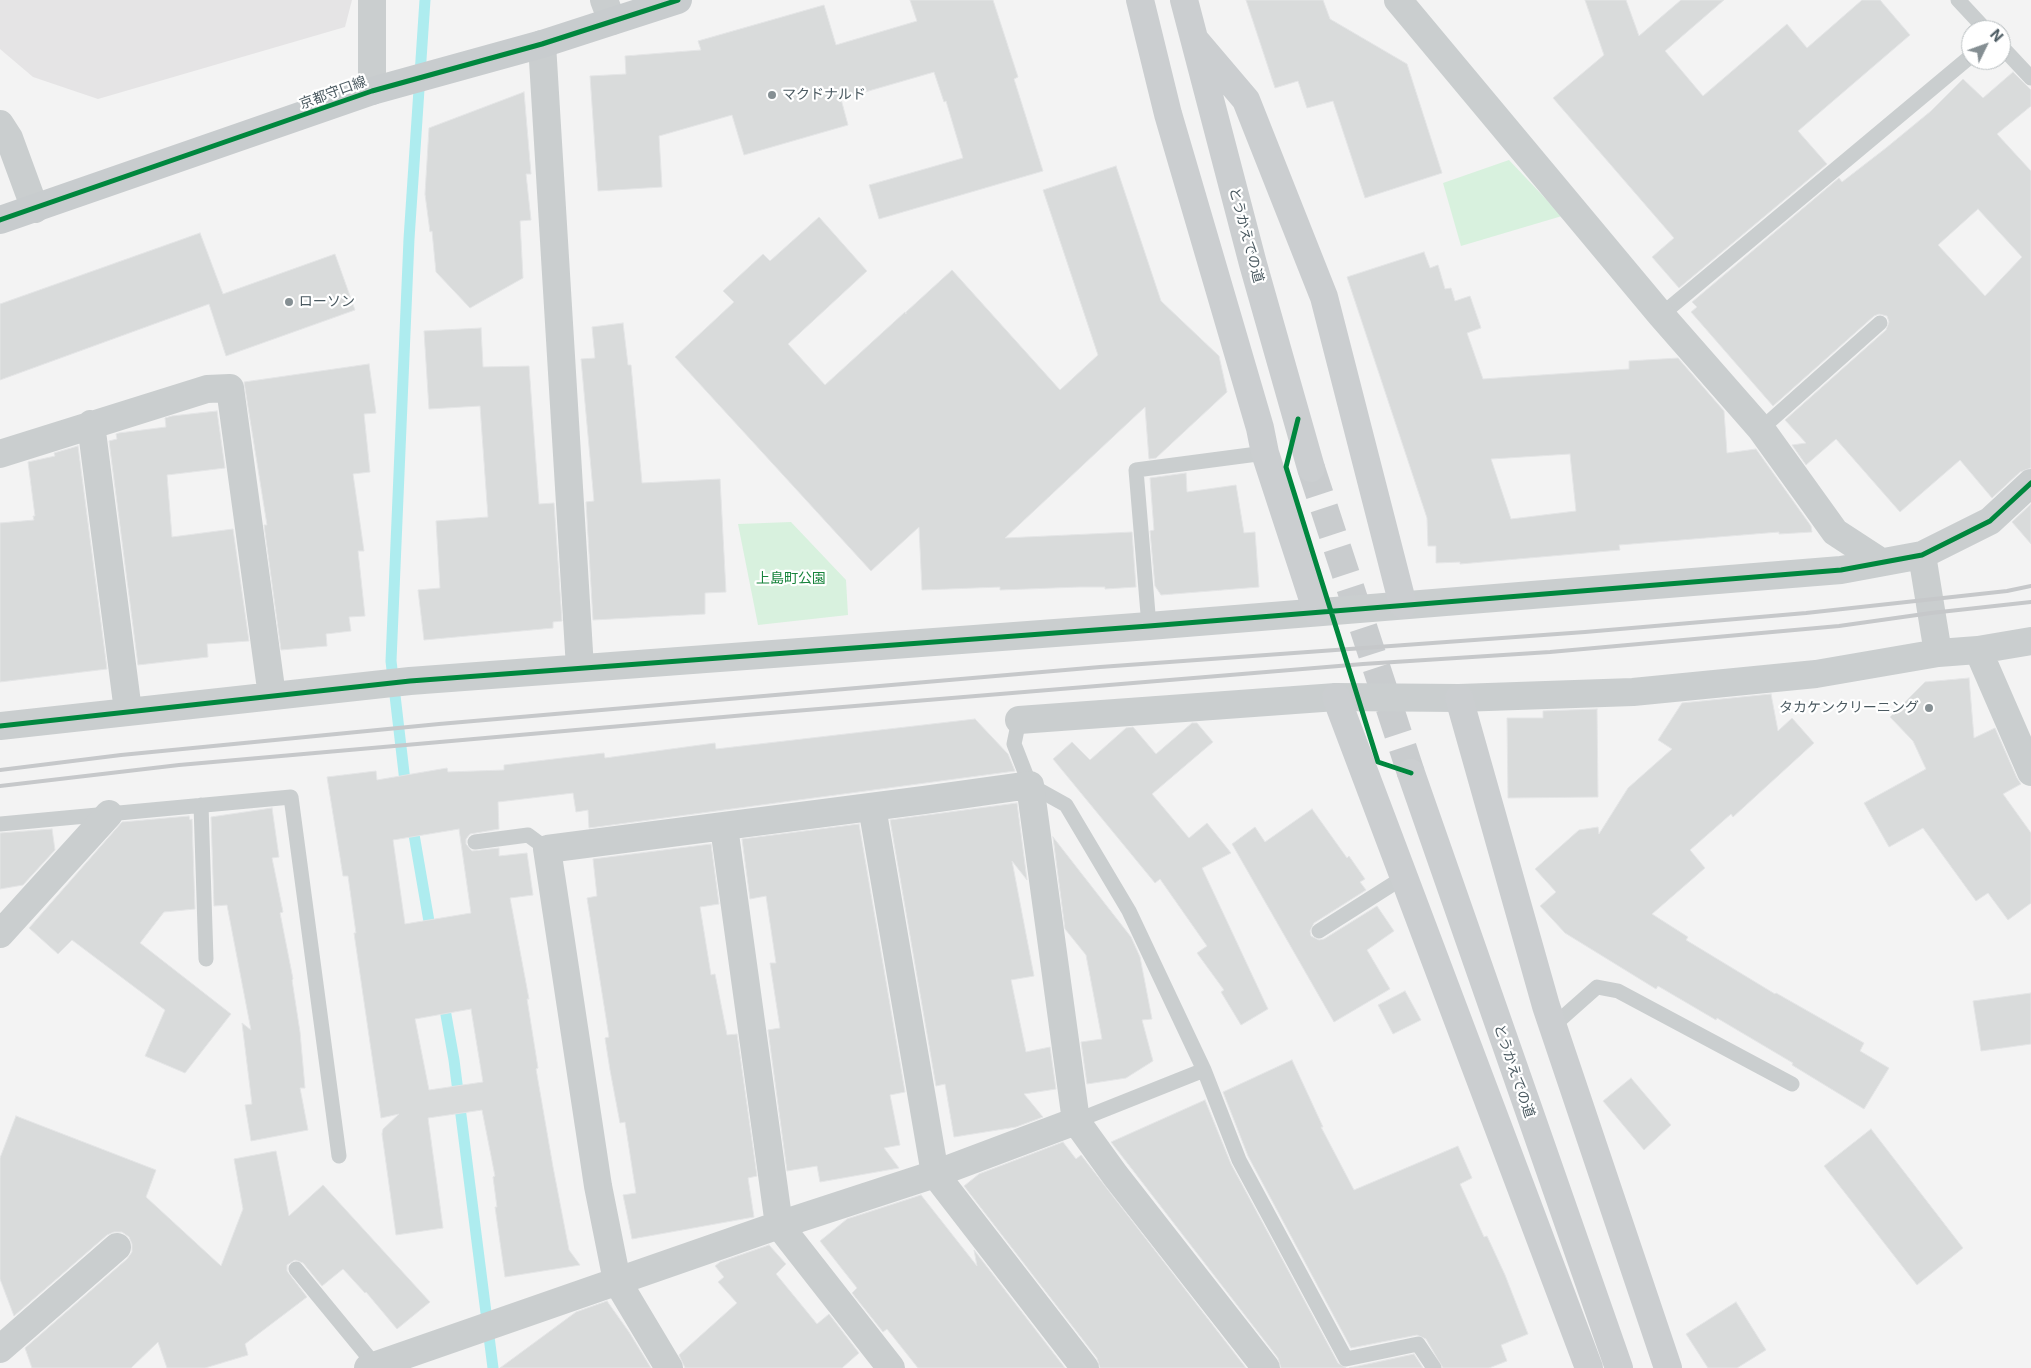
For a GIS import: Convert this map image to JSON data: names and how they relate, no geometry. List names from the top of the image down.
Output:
{
  "streets": {
    "main road": ["京都守口線"],
    "street": ["とうかえでの道"]
  },
  "parks": ["上島町公園"],
  "places": ["マクドナルド", "ローソン", "タカケンクリーニング"],
  "north": "top right"
}
